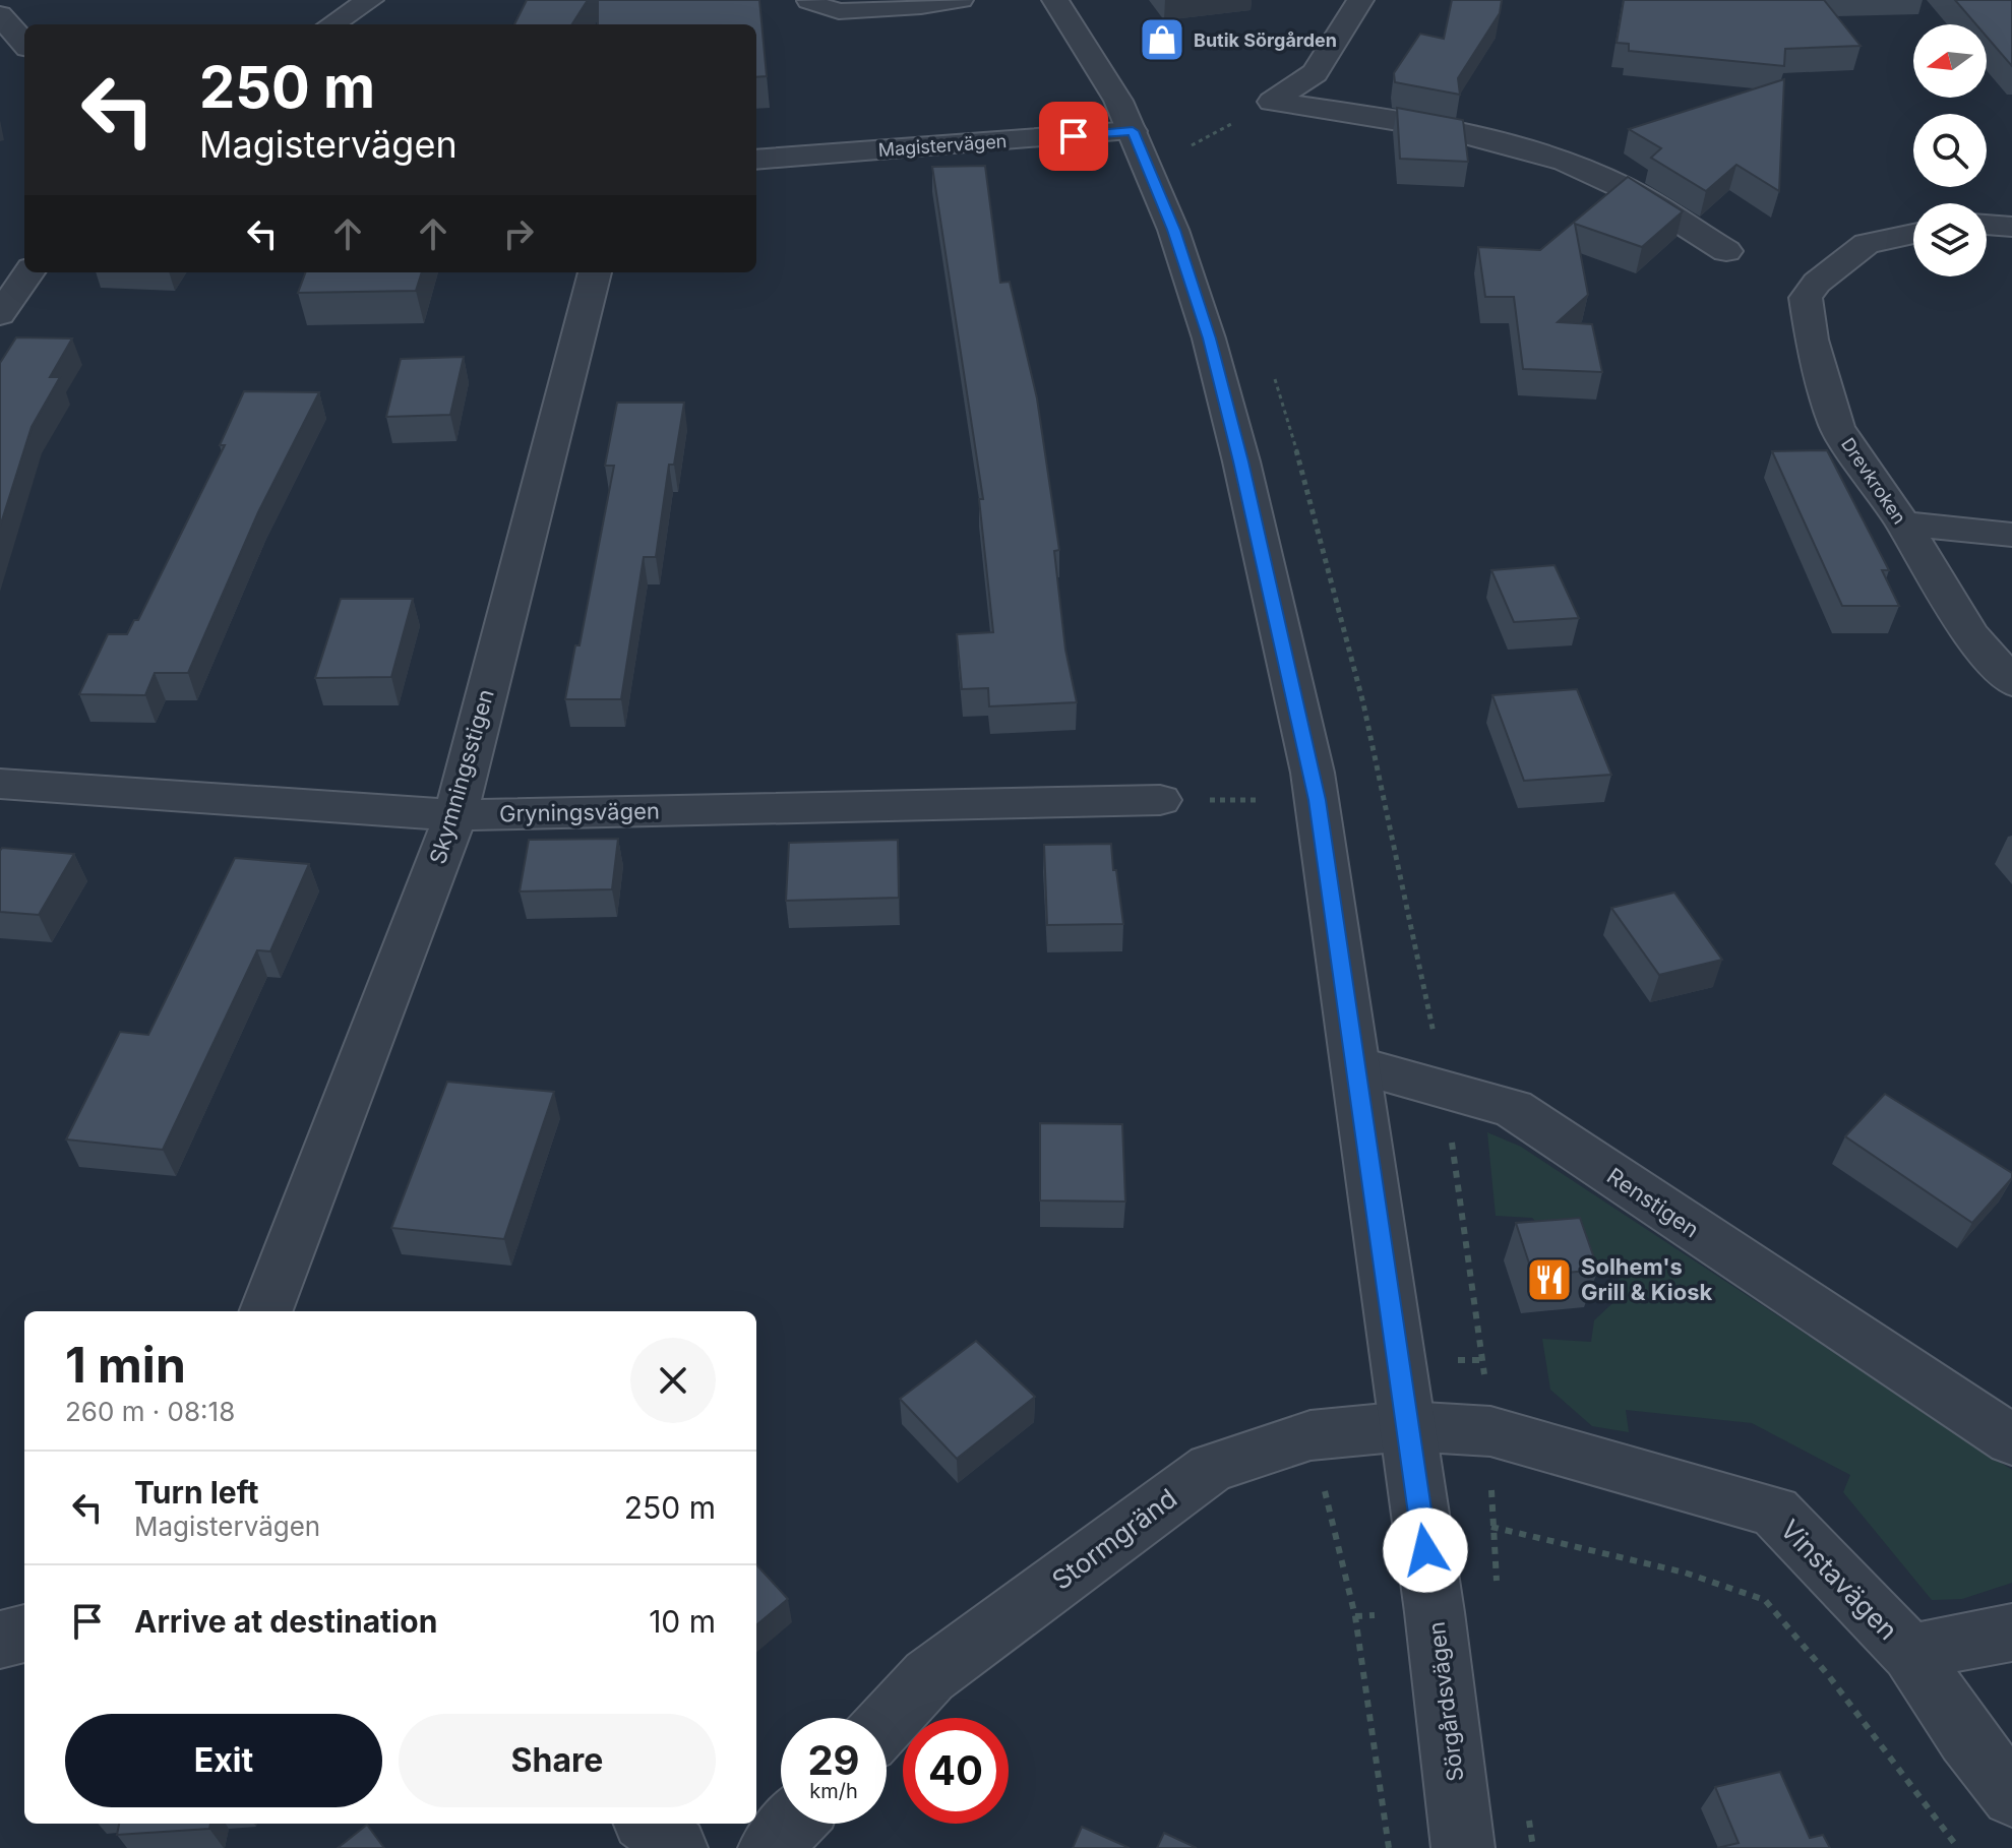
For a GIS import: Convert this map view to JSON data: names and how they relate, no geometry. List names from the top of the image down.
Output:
{
  "streets": {
    "street": [
      "Magistervägen",
      "Drevkroken",
      "Skymningsstigen",
      "Gryningsvägen",
      "Renstigen",
      "Stormgränd",
      "Vinstavägen",
      "Sörgårdsvägen"
    ]
  },
  "crossings": [
    ["Magistervägen", "Sörgårdsvägen"],
    ["Skymningsstigen", "Gryningsvägen"],
    ["Renstigen", "Sörgårdsvägen"],
    ["Stormgränd", "Vinstavägen"],
    ["Stormgränd", "Sörgårdsvägen"],
    ["Vinstavägen", "Sörgårdsvägen"]
  ],
  "places": {
    "shop": ["Butik Sörgården"],
    "restaurant": ["Solhem's Grill & Kiosk"]
  },
  "north": "left",
  "page": {
    "turn": ["250 m", "Magistervägen"],
    "heading": ["1 min", "260 m · 08:18"],
    "list": [
      {
        "name": "Turn left",
        "note": "Magistervägen",
        "value": "250 m"
      },
      {
        "name": "Arrive at destination",
        "value": "10 m"
      }
    ],
    "buttons": ["Exit", "Share"],
    "speed": "29 km/h",
    "limit": "40"
  }
}
